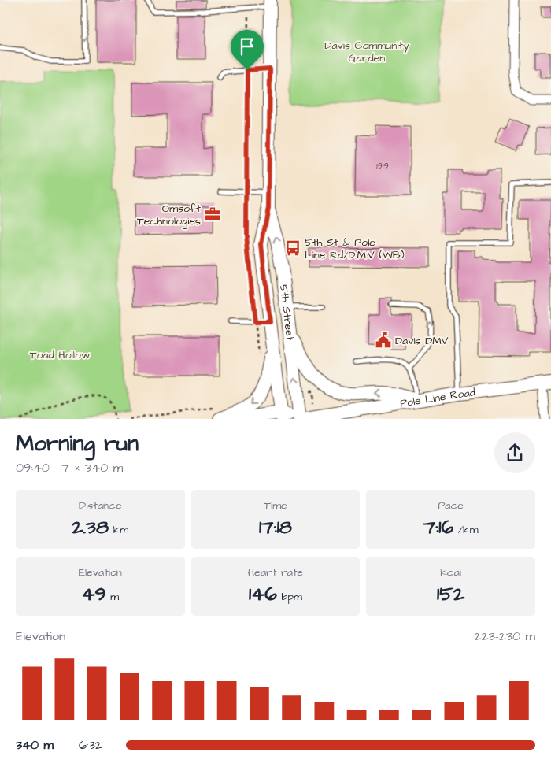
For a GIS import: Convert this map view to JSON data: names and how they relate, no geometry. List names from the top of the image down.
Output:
{
  "streets": {
    "main road": ["5th Street", "Pole Line Road"]
  },
  "crossings": [
    ["5th Street", "Pole Line Road"]
  ],
  "parks": ["Davis Community Garden", "Toad Hollow"],
  "places": {
    "office": ["Omsoft Technologies"],
    "bus stop": ["5th St & Pole Line Rd/D.M.V (WB)"],
    "public building": ["Davis DMV"]
  },
  "house_numbers": ["1919"],
  "page": {
    "heading": ["Morning run", "09:40 · 7 × 340 m"],
    "stats": [
      ["Distance", "2.38 km"],
      ["Time", "17:18"],
      ["Pace", "7:16 /km"],
      ["Elevation", "49 m"],
      ["Heart rate", "146 bpm"],
      ["kcal", "152"]
    ],
    "chart": ["Elevation", "223–230 m"],
    "list": [
      {
        "name": "340 m",
        "note": "6:32"
      }
    ]
  }
}
